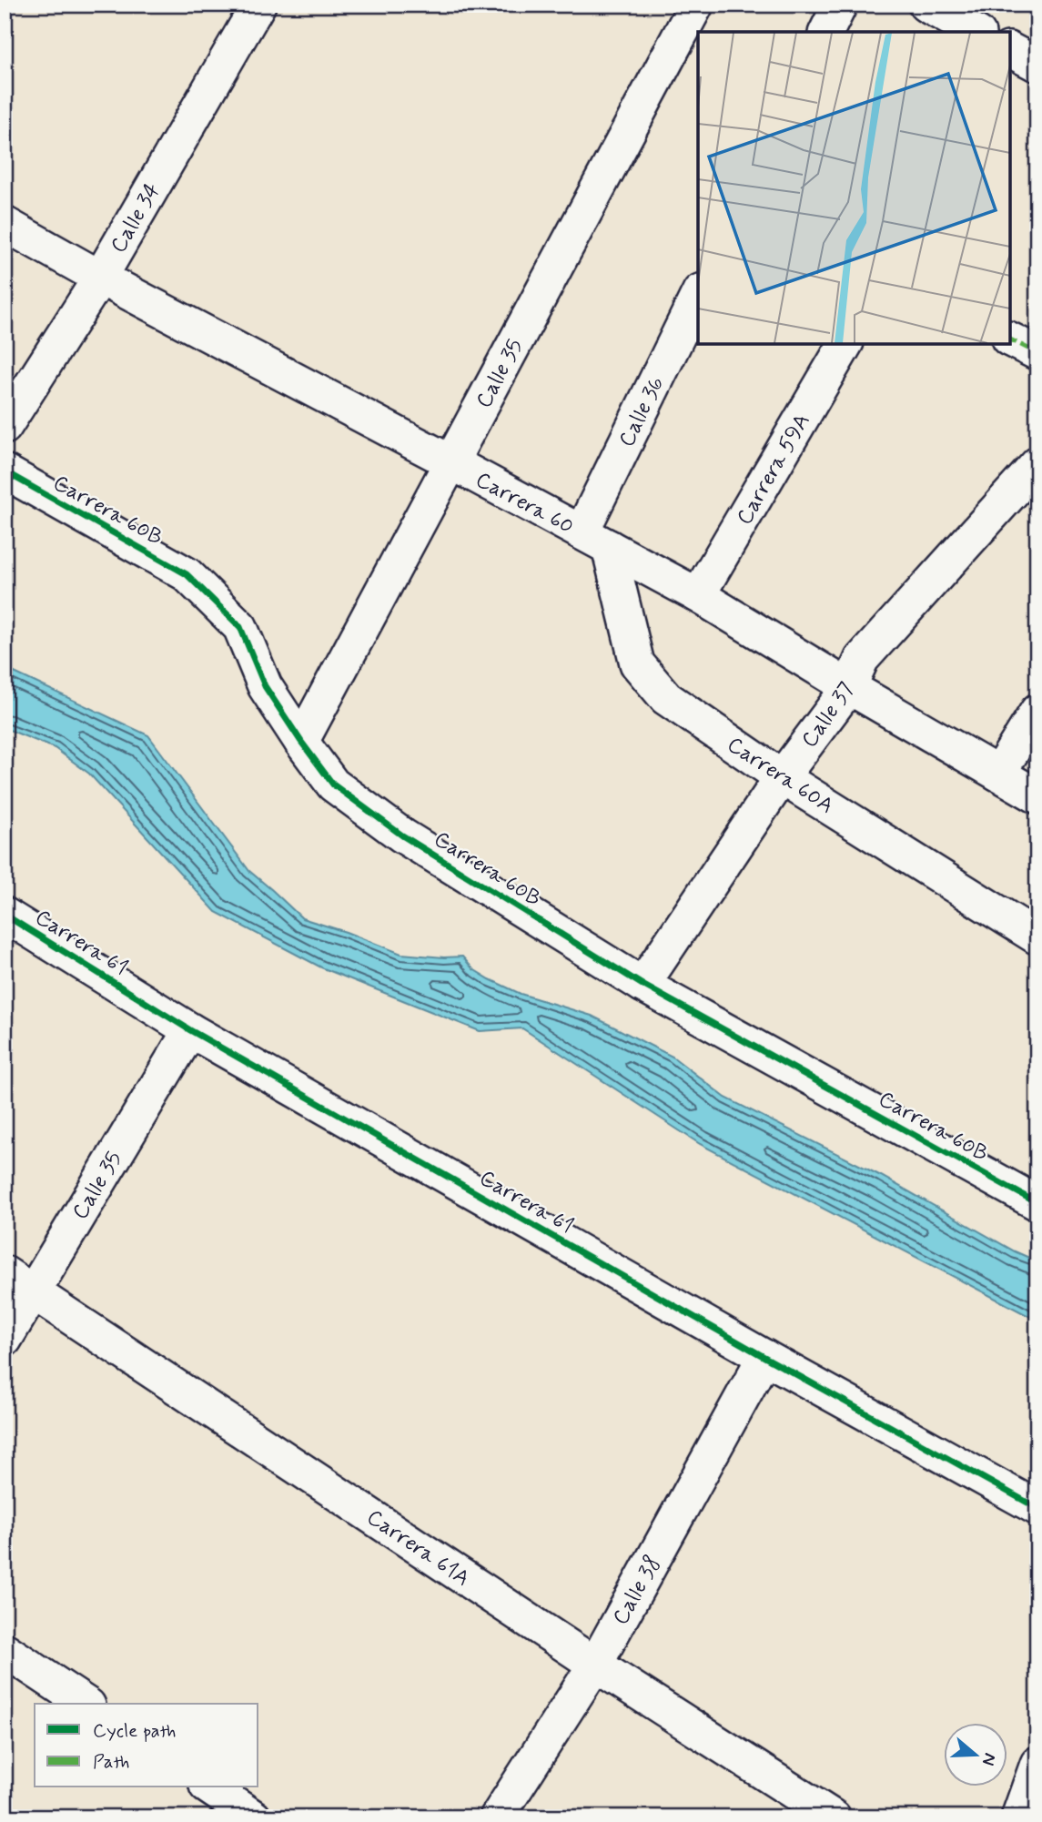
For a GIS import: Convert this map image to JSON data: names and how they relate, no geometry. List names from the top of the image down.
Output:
{
  "streets": {
    "street": [
      "Calle 34",
      "Calle 35",
      "Calle 36",
      "Carrera 59A",
      "Carrera 60",
      "Carrera 60B",
      "Calle 37",
      "Carrera 60A",
      "Carrera 61",
      "Carrera 61A",
      "Calle 38"
    ]
  },
  "crossings": [
    ["Calle 34", "Carrera 60"],
    ["Calle 35", "Carrera 60"],
    ["Calle 35", "Carrera 60B"],
    ["Calle 35", "Carrera 61"],
    ["Calle 35", "Carrera 61A"],
    ["Calle 36", "Carrera 60"],
    ["Calle 36", "Carrera 60A"],
    ["Carrera 59A", "Carrera 60"],
    ["Carrera 60", "Calle 37"],
    ["Carrera 60", "Carrera 60A"],
    ["Carrera 60B", "Calle 37"],
    ["Calle 37", "Carrera 60A"],
    ["Carrera 61", "Calle 38"],
    ["Carrera 61A", "Calle 38"]
  ],
  "legend": ["Cycle path", "Path"],
  "north": "right"
}
